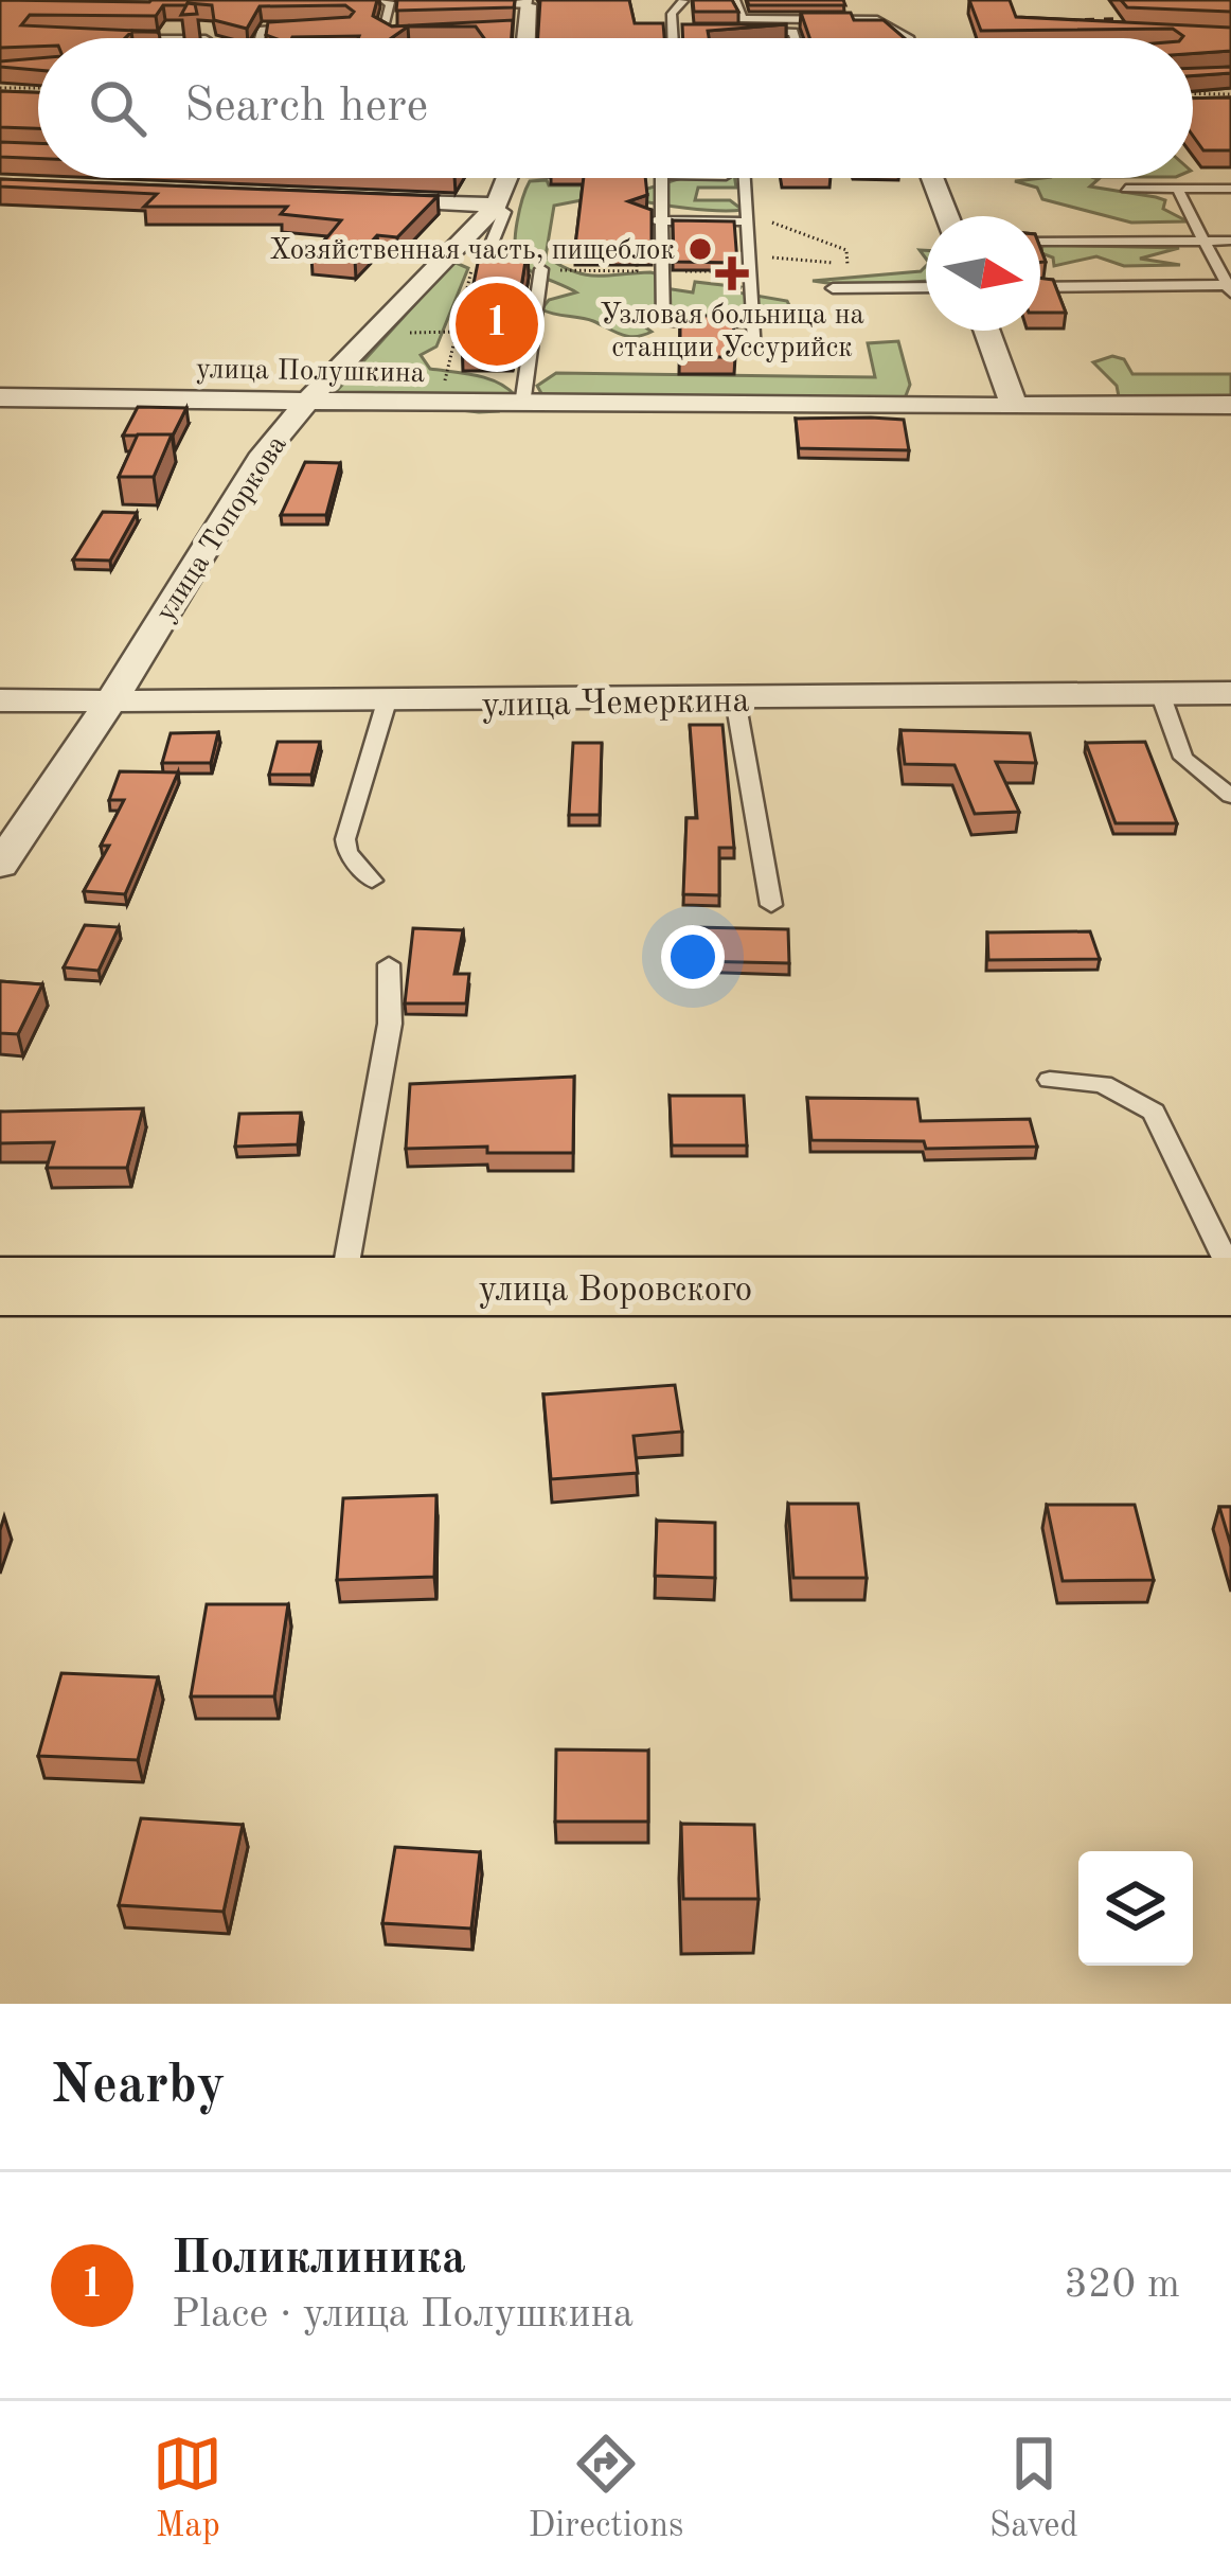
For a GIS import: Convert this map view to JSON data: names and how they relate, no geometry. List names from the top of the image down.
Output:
{
  "streets": {
    "main road": ["улица Воровского"],
    "street": ["улица Полушкина", "улица Топоркова", "улица Чемеркина"]
  },
  "crossings": [
    ["улица Полушкина", "улица Топоркова"],
    ["улица Топоркова", "улица Чемеркина"]
  ],
  "places": {
    "other": ["Хозяйственная часть, пищеблок"],
    "health": ["Узловая больница на станции Уссурийск"]
  },
  "north": "right",
  "page": {
    "search": "Search here",
    "pins": "1",
    "heading": "Nearby",
    "list": [
      {
        "mark": "1",
        "name": "Поликлиника",
        "note": "Place · улица Полушкина",
        "value": "320 m"
      }
    ],
    "nav": ["Map", "Directions", "Saved"]
  }
}
